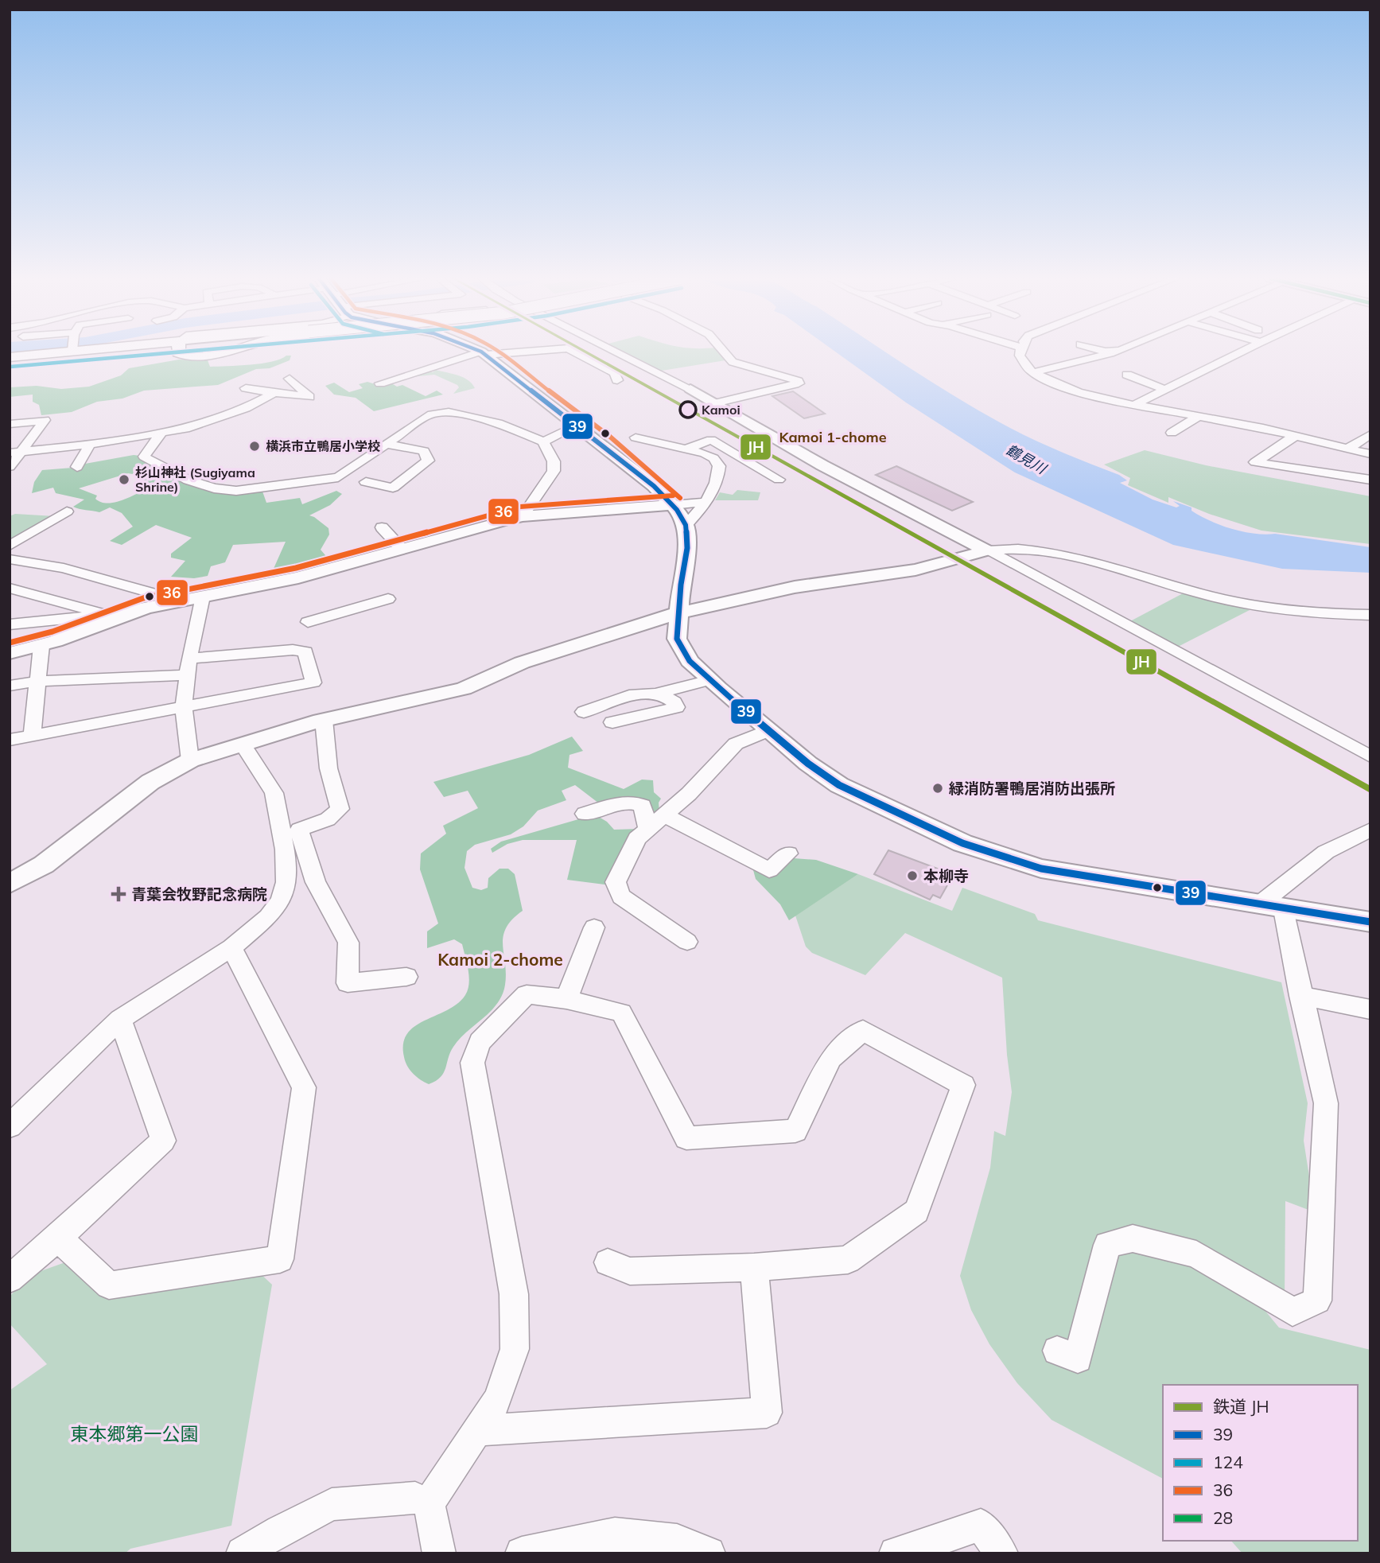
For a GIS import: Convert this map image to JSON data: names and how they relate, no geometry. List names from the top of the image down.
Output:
{
  "districts": ["Kamoi 1-chome", "Kamoi 2-chome"],
  "water": ["鶴見川"],
  "parks": ["東本郷第一公園"],
  "places": {
    "other": [
      "Kamoi",
      "横浜市立鴨居小学校",
      "杉山神社 (Sugiyama Shrine)",
      "緑消防署鴨居消防出張所",
      "本柳寺"
    ],
    "health": ["青葉会牧野記念病院"]
  },
  "lines": [
    "rail line JH",
    "transit line 39",
    "transit line 124",
    "transit line 36"
  ],
  "legend": [
    "鉄道 JH",
    "39",
    "124",
    "36",
    "28"
  ]
}
